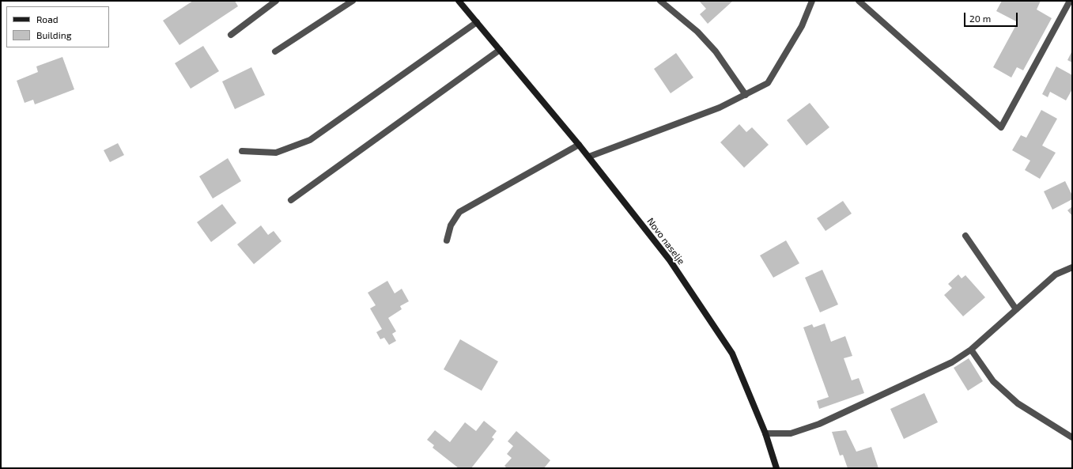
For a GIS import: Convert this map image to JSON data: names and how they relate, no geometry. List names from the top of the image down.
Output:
{
  "streets": {
    "main road": ["Novo naselje"]
  },
  "legend": ["Road", "Building"],
  "scale_bar": "20 m"
}
